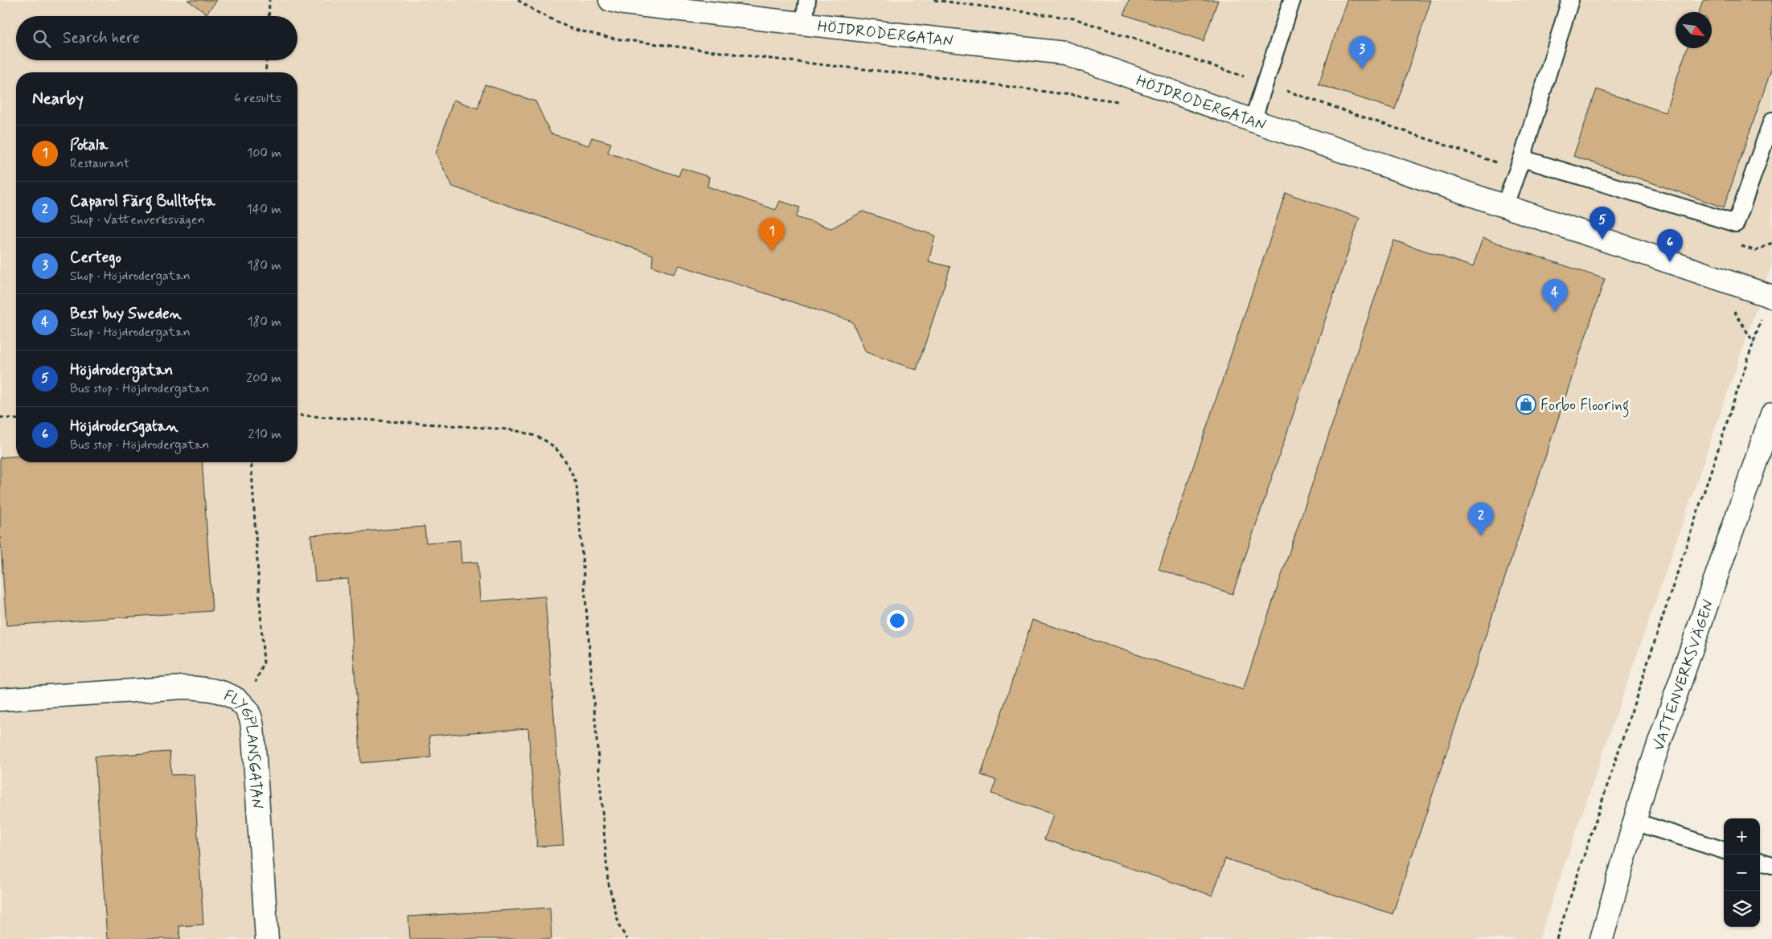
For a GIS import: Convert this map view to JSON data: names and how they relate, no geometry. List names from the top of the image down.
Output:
{
  "streets": {
    "street": ["HÖJDRODERGATAN", "VATTENVERKSVÄGEN", "FLYGPLANSGATAN"]
  },
  "places": {
    "shop": ["Forbo Flooring"]
  },
  "north": "bottom right",
  "page": {
    "search": "Search here",
    "pins": [
      "3",
      "5",
      "1",
      "6",
      "4",
      "2"
    ],
    "heading": ["Nearby", "6 results"],
    "list": [
      {
        "mark": "1",
        "name": "Potala",
        "note": "Restaurant",
        "value": "100 m"
      },
      {
        "mark": "2",
        "name": "Caparol Färg Bulltofta",
        "note": "Shop · Vattenverksvägen",
        "value": "140 m"
      },
      {
        "mark": "3",
        "name": "Certego",
        "note": "Shop · Höjdrodergatan",
        "value": "180 m"
      },
      {
        "mark": "4",
        "name": "Best buy Sweden",
        "note": "Shop · Höjdrodergatan",
        "value": "180 m"
      },
      {
        "mark": "5",
        "name": "Höjdrodergatan",
        "note": "Bus stop · Höjdrodergatan",
        "value": "200 m"
      },
      {
        "mark": "6",
        "name": "Höjdrodersgatan",
        "note": "Bus stop · Höjdrodergatan",
        "value": "210 m"
      }
    ],
    "map_buttons": ["+", "−"]
  }
}
